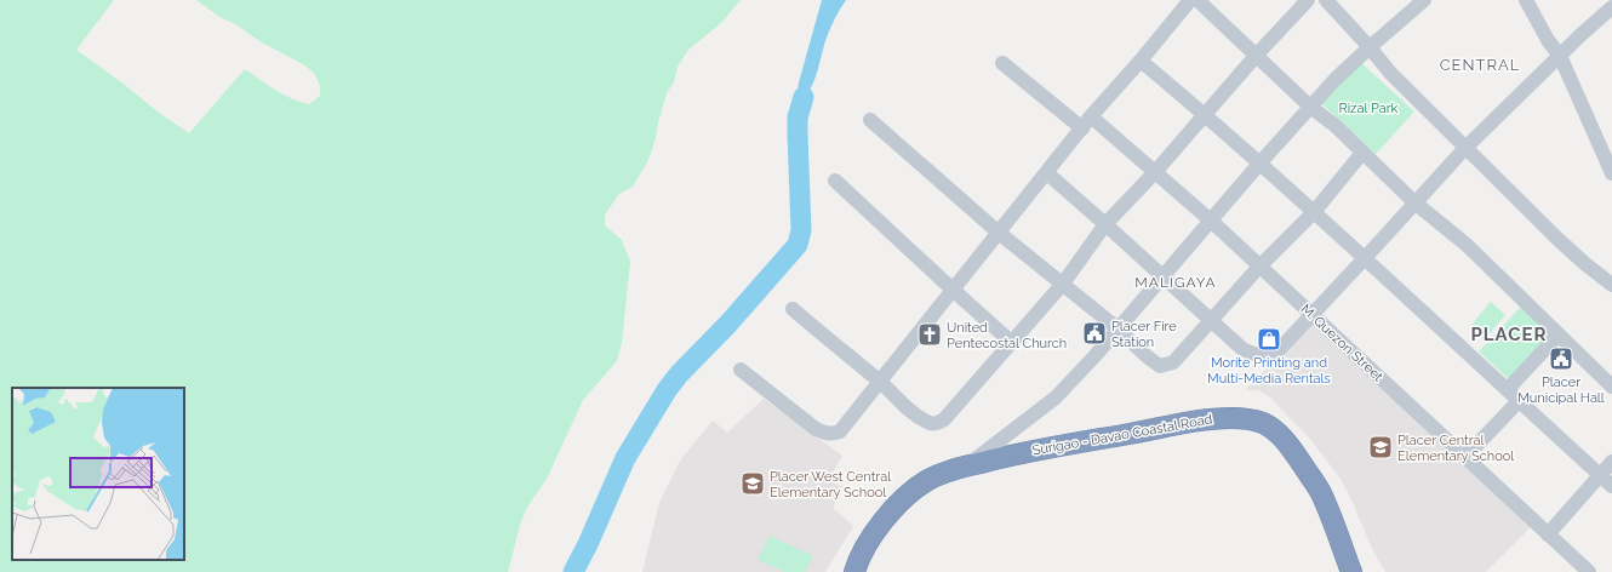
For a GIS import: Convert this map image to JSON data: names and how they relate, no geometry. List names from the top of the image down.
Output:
{
  "streets": {
    "highway": ["Surigao - Davao Coastal Road"],
    "street": ["M. Quezon Street"]
  },
  "districts": ["CENTRAL", "MALIGAYA", "PLACER"],
  "parks": ["Rizal Park"],
  "places": {
    "public building": ["Placer Fire Station", "Placer Municipal Hall"],
    "church": ["United Pentecostal Church"],
    "shop": ["Morite Printing and Multi-Media Rentals"],
    "school or university": ["Placer Central Elementary School", "Placer West Central Elementary School"]
  }
}
